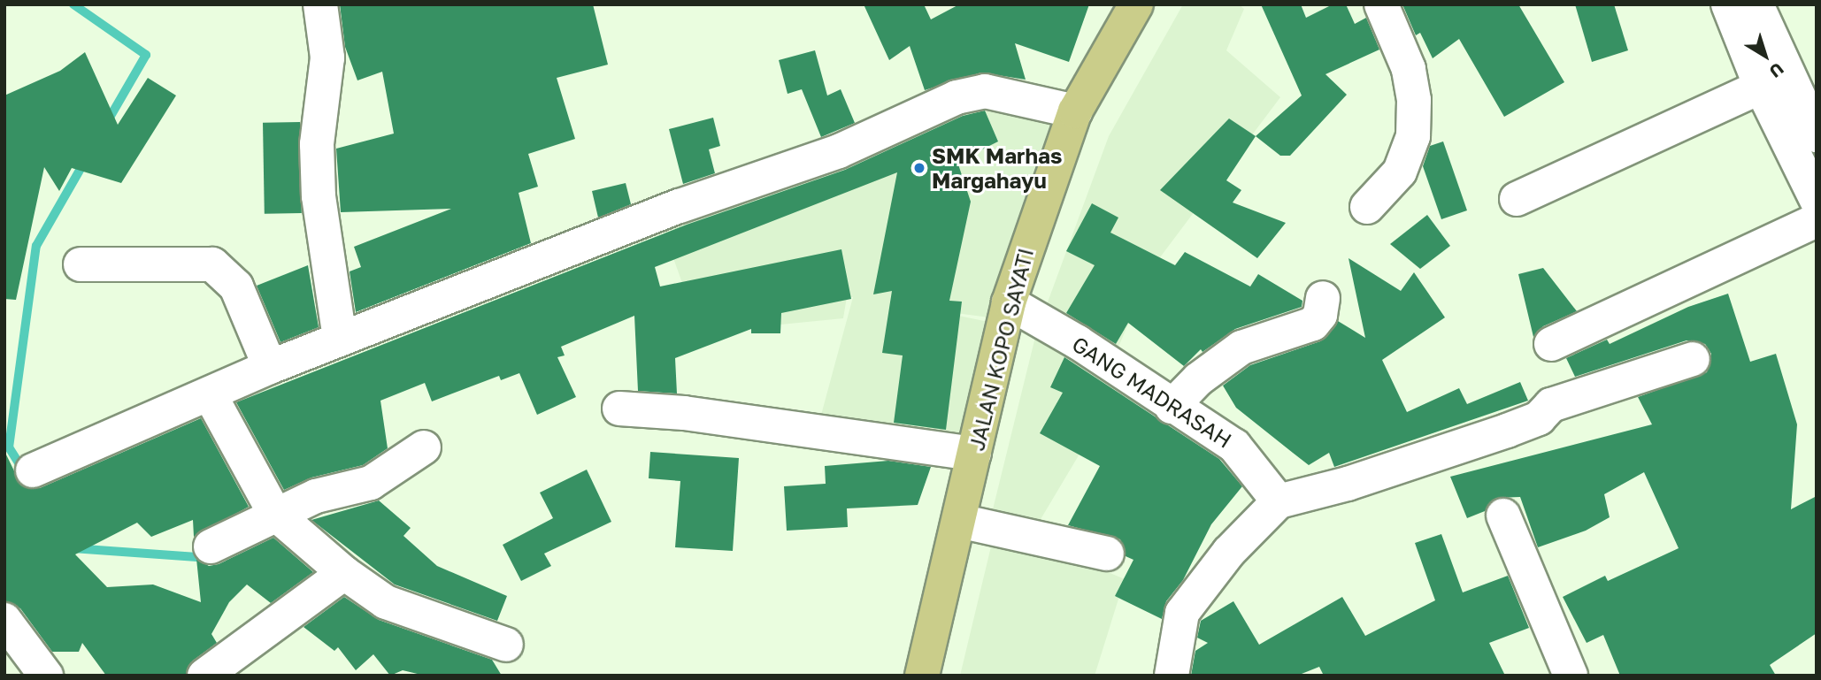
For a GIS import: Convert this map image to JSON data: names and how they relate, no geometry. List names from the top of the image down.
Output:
{
  "streets": {
    "main road": ["JALAN KOPO SAYATI"],
    "street": ["GANG MADRASAH"]
  },
  "crossings": [
    ["JALAN KOPO SAYATI", "GANG MADRASAH"]
  ],
  "places": ["SMK Marhas Margahayu"],
  "north": "bottom right"
}
